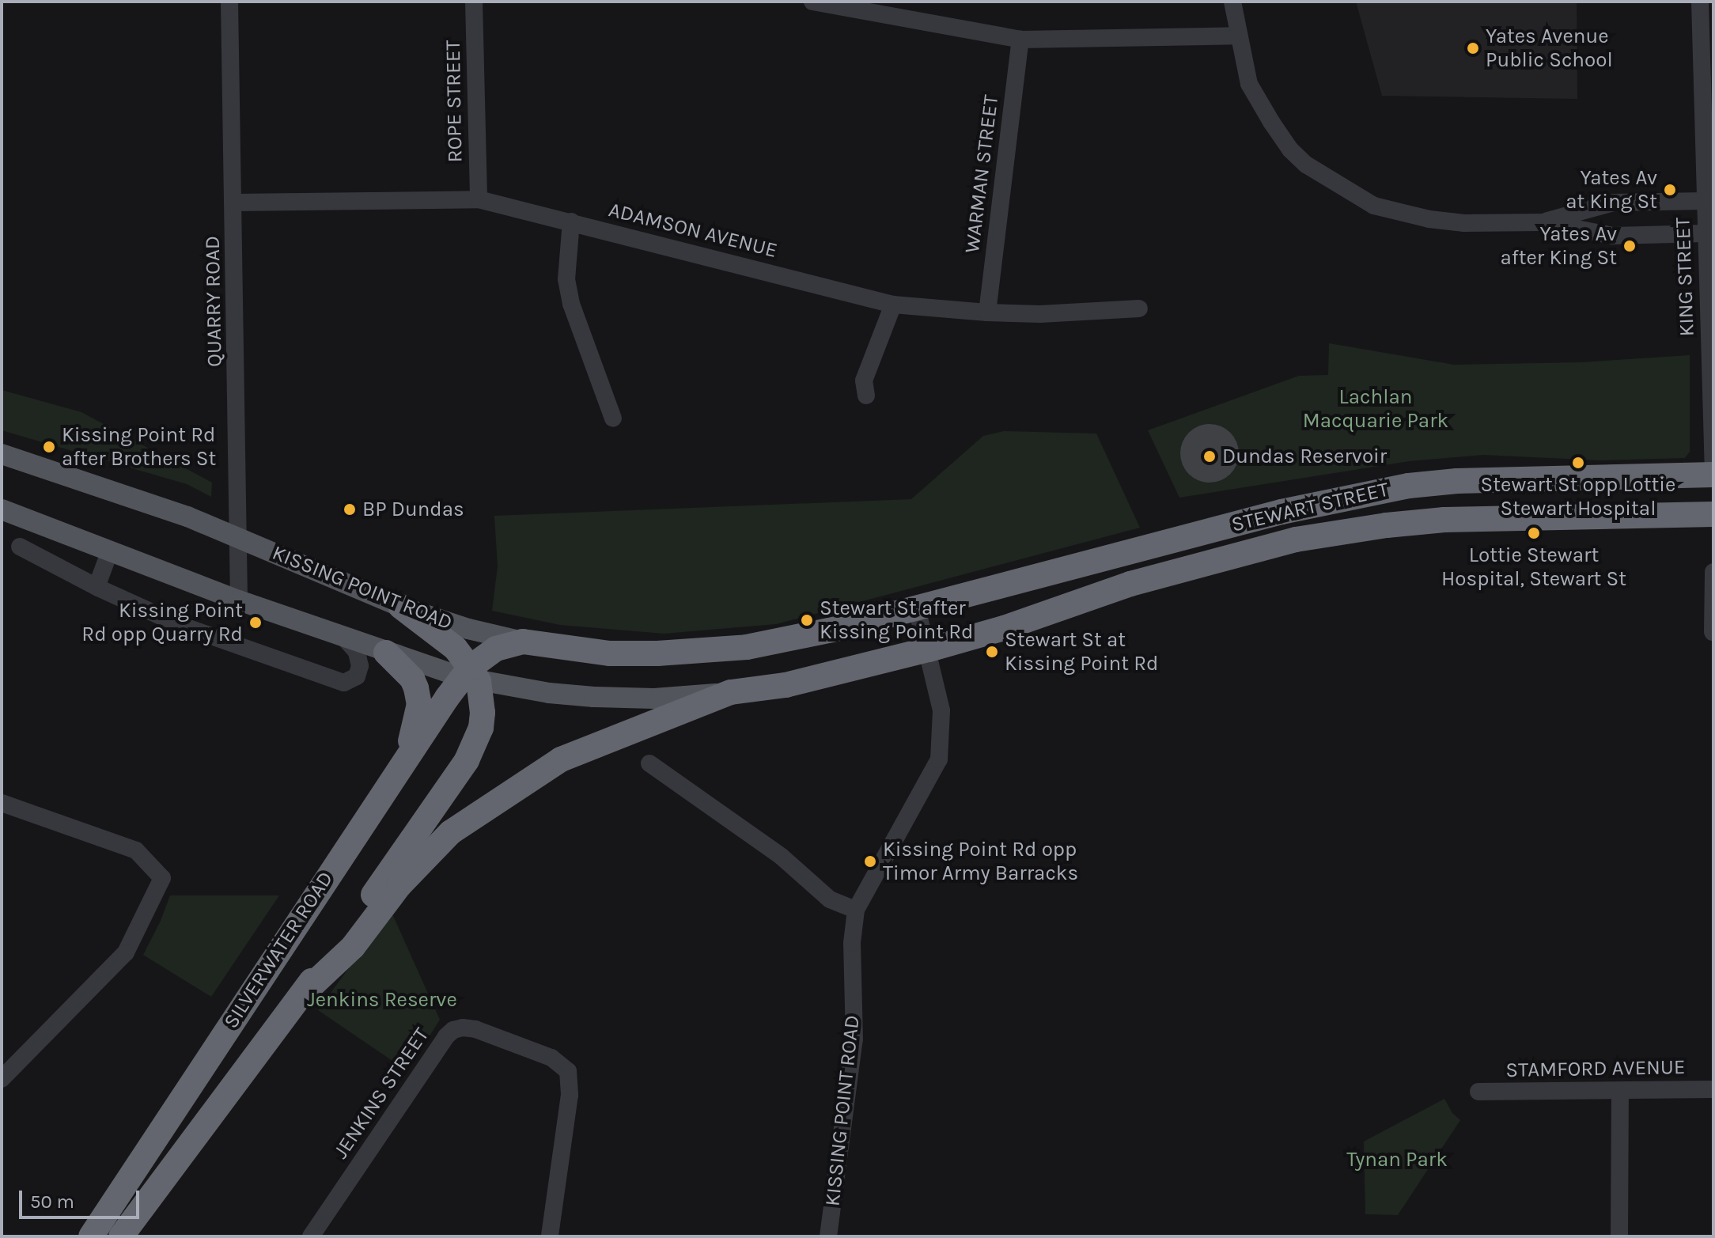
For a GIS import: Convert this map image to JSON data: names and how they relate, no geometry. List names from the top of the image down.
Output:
{
  "streets": {
    "highway": ["STEWART STREET", "KISSING POINT ROAD", "SILVERWATER ROAD"],
    "street": [
      "ROPE STREET",
      "WARMAN STREET",
      "ADAMSON AVENUE",
      "KING STREET",
      "QUARRY ROAD",
      "STAMFORD AVENUE",
      "JENKINS STREET"
    ]
  },
  "crossings": [
    ["ROPE STREET", "ADAMSON AVENUE"],
    ["WARMAN STREET", "ADAMSON AVENUE"],
    ["ADAMSON AVENUE", "QUARRY ROAD"],
    ["KING STREET", "STEWART STREET"],
    ["QUARRY ROAD", "KISSING POINT ROAD"],
    ["STEWART STREET", "KISSING POINT ROAD"],
    ["KISSING POINT ROAD", "SILVERWATER ROAD"]
  ],
  "parks": ["Lachlan Macquarie Park", "Jenkins Reserve", "Tynan Park"],
  "places": [
    "Yates Avenue Public School",
    "Yates Av at King St",
    "Yates Av after King St",
    "Kissing Point Rd after Brothers St",
    "Dundas Reservoir",
    "Stewart St opp Lottie Stewart Hospital",
    "BP Dundas",
    "Lottie Stewart Hospital, Stewart St",
    "Stewart St after Kissing Point Rd",
    "Kissing Point Rd opp Quarry Rd",
    "Stewart St at Kissing Point Rd",
    "Kissing Point Rd opp Timor Army Barracks"
  ],
  "scale_bar": "50 m"
}
